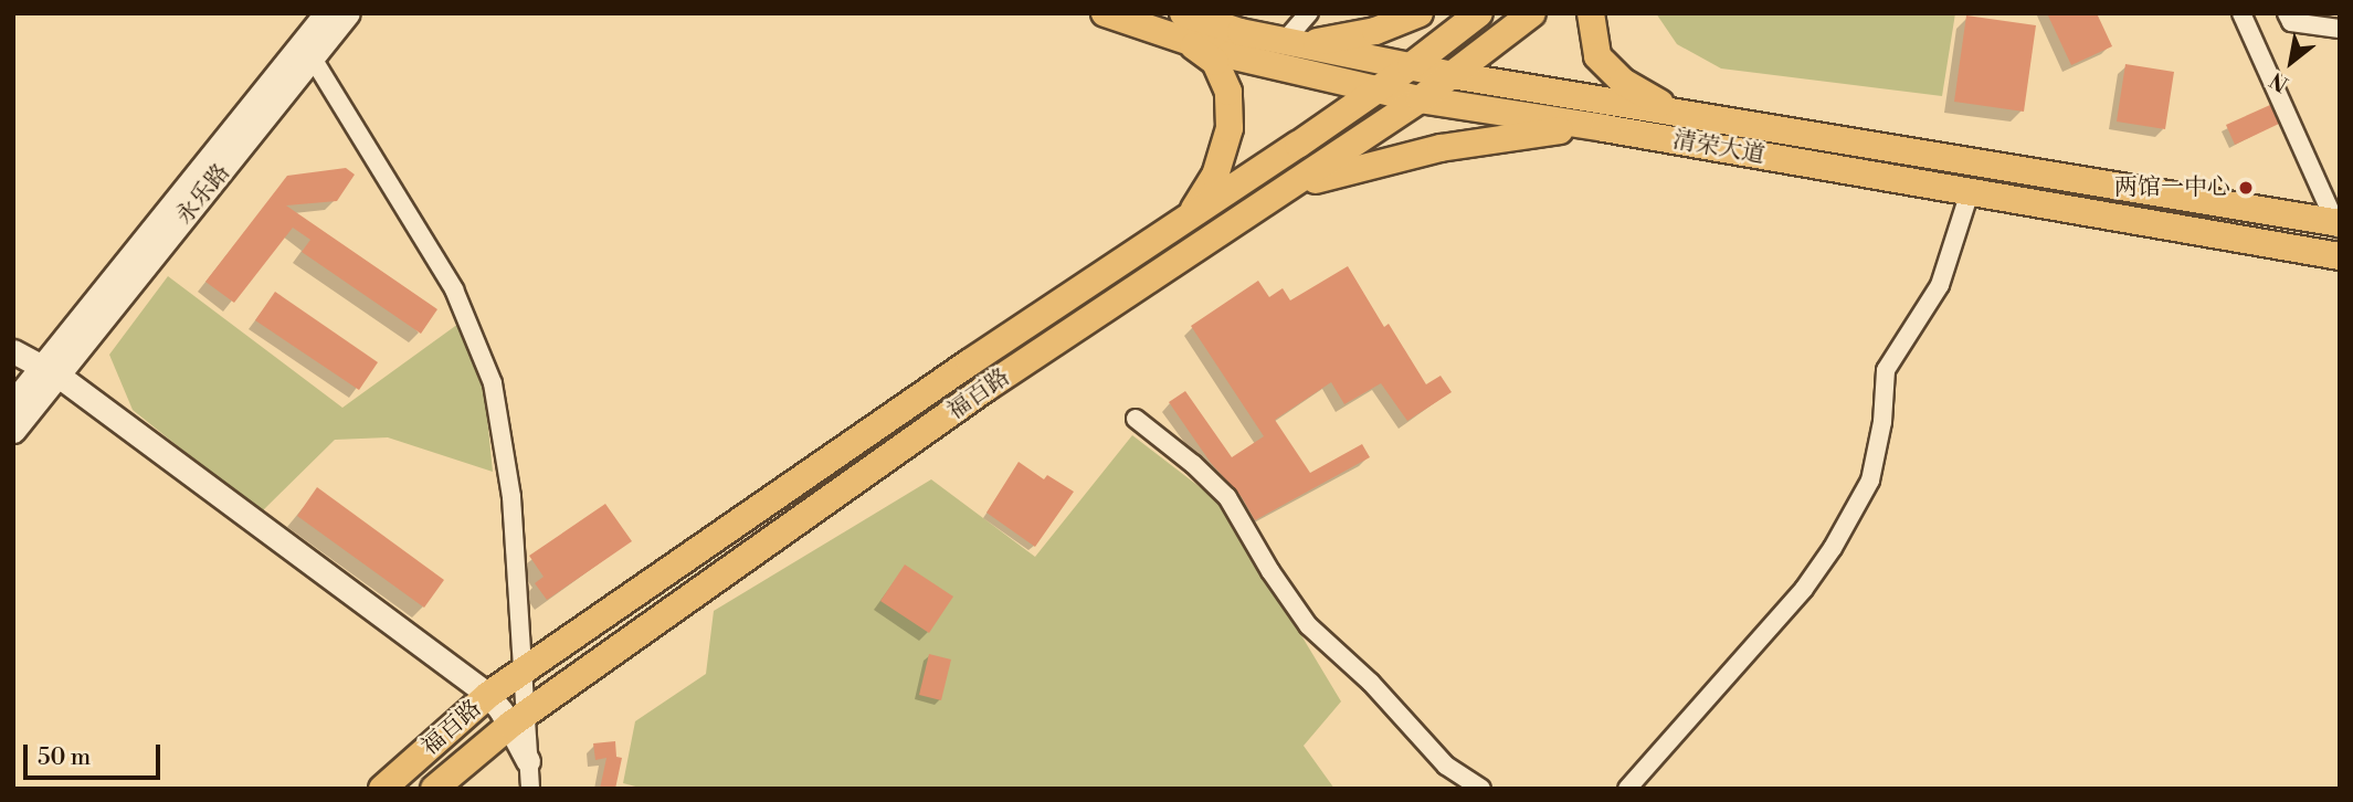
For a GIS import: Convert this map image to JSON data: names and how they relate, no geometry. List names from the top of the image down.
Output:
{
  "streets": {
    "main road": ["清荣大道", "福百路"],
    "street": ["永乐路"]
  },
  "crossings": [
    ["清荣大道", "福百路"]
  ],
  "places": ["两馆一中心"],
  "scale_bar": "50 m",
  "north": "bottom left"
}
